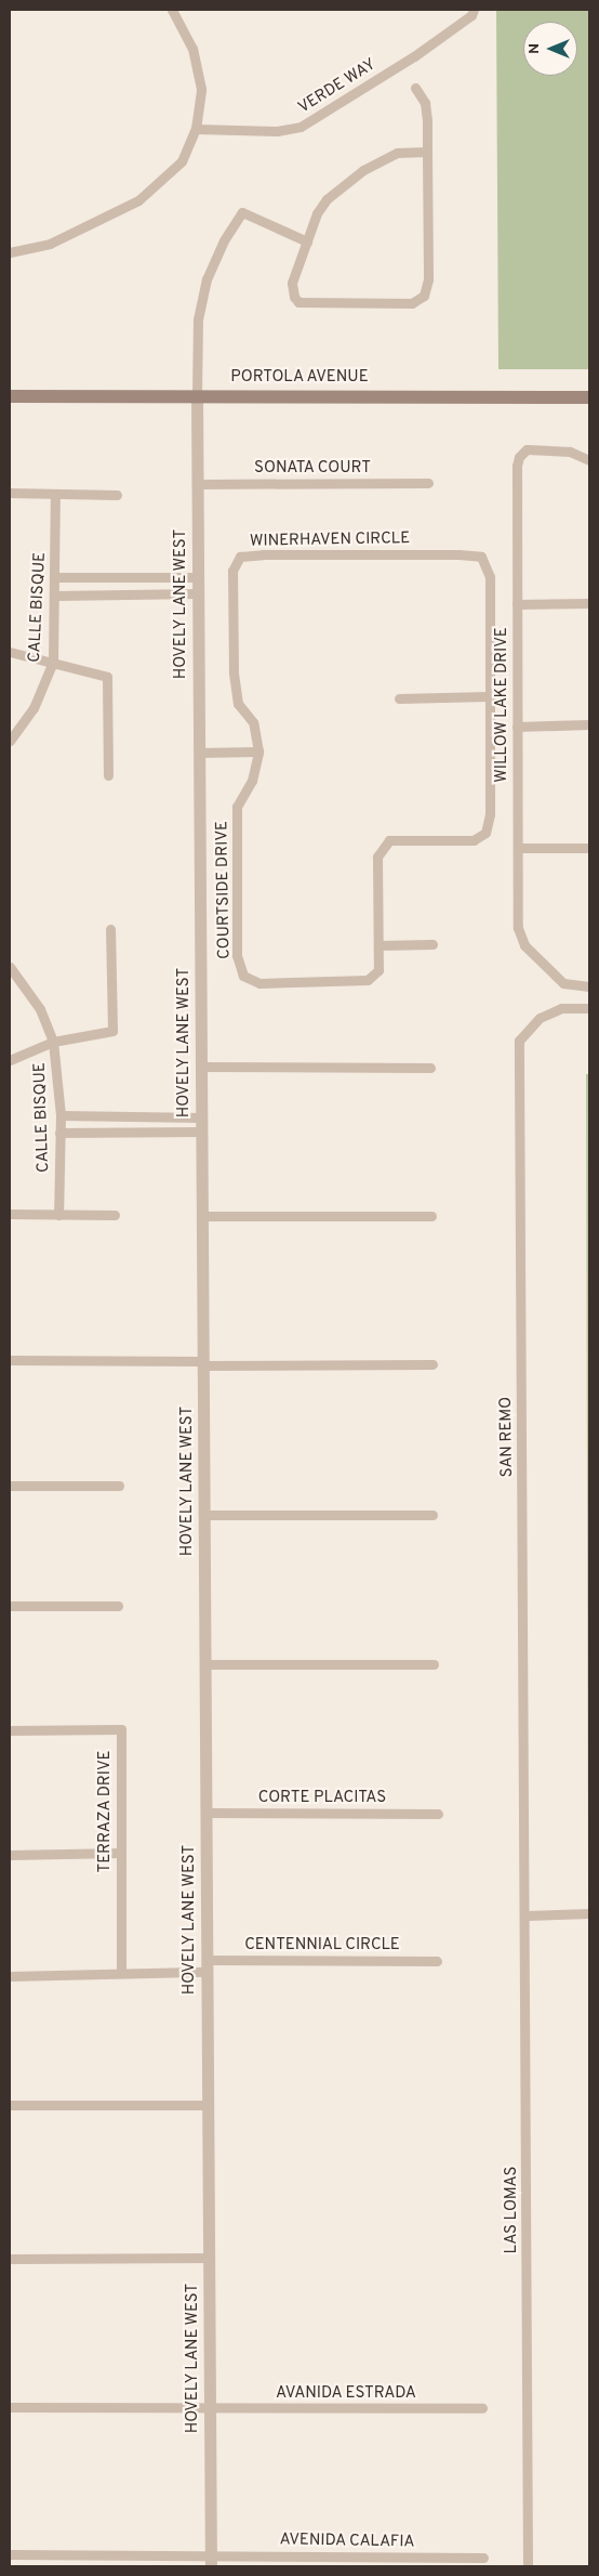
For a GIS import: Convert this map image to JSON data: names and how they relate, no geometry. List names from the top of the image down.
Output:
{
  "streets": {
    "main road": ["PORTOLA AVENUE"],
    "street": [
      "VERDE WAY",
      "SONATA COURT",
      "WINERHAVEN CIRCLE",
      "HOVELY LANE WEST",
      "CALLE BISQUE",
      "WILLOW LAKE DRIVE",
      "COURTSIDE DRIVE",
      "SAN REMO",
      "CORTE PLACITAS",
      "TERRAZA DRIVE",
      "CENTENNIAL CIRCLE",
      "LAS LOMAS",
      "AVANIDA ESTRADA",
      "AVENIDA CALAFIA"
    ]
  },
  "crossings": [
    ["PORTOLA AVENUE", "HOVELY LANE WEST"],
    ["SONATA COURT", "HOVELY LANE WEST"],
    ["WINERHAVEN CIRCLE", "COURTSIDE DRIVE"],
    ["HOVELY LANE WEST", "CORTE PLACITAS"],
    ["HOVELY LANE WEST", "CENTENNIAL CIRCLE"],
    ["HOVELY LANE WEST", "AVANIDA ESTRADA"],
    ["HOVELY LANE WEST", "AVENIDA CALAFIA"],
    ["SAN REMO", "LAS LOMAS"],
    ["TERRAZA DRIVE", "CENTENNIAL CIRCLE"]
  ],
  "north": "left"
}
